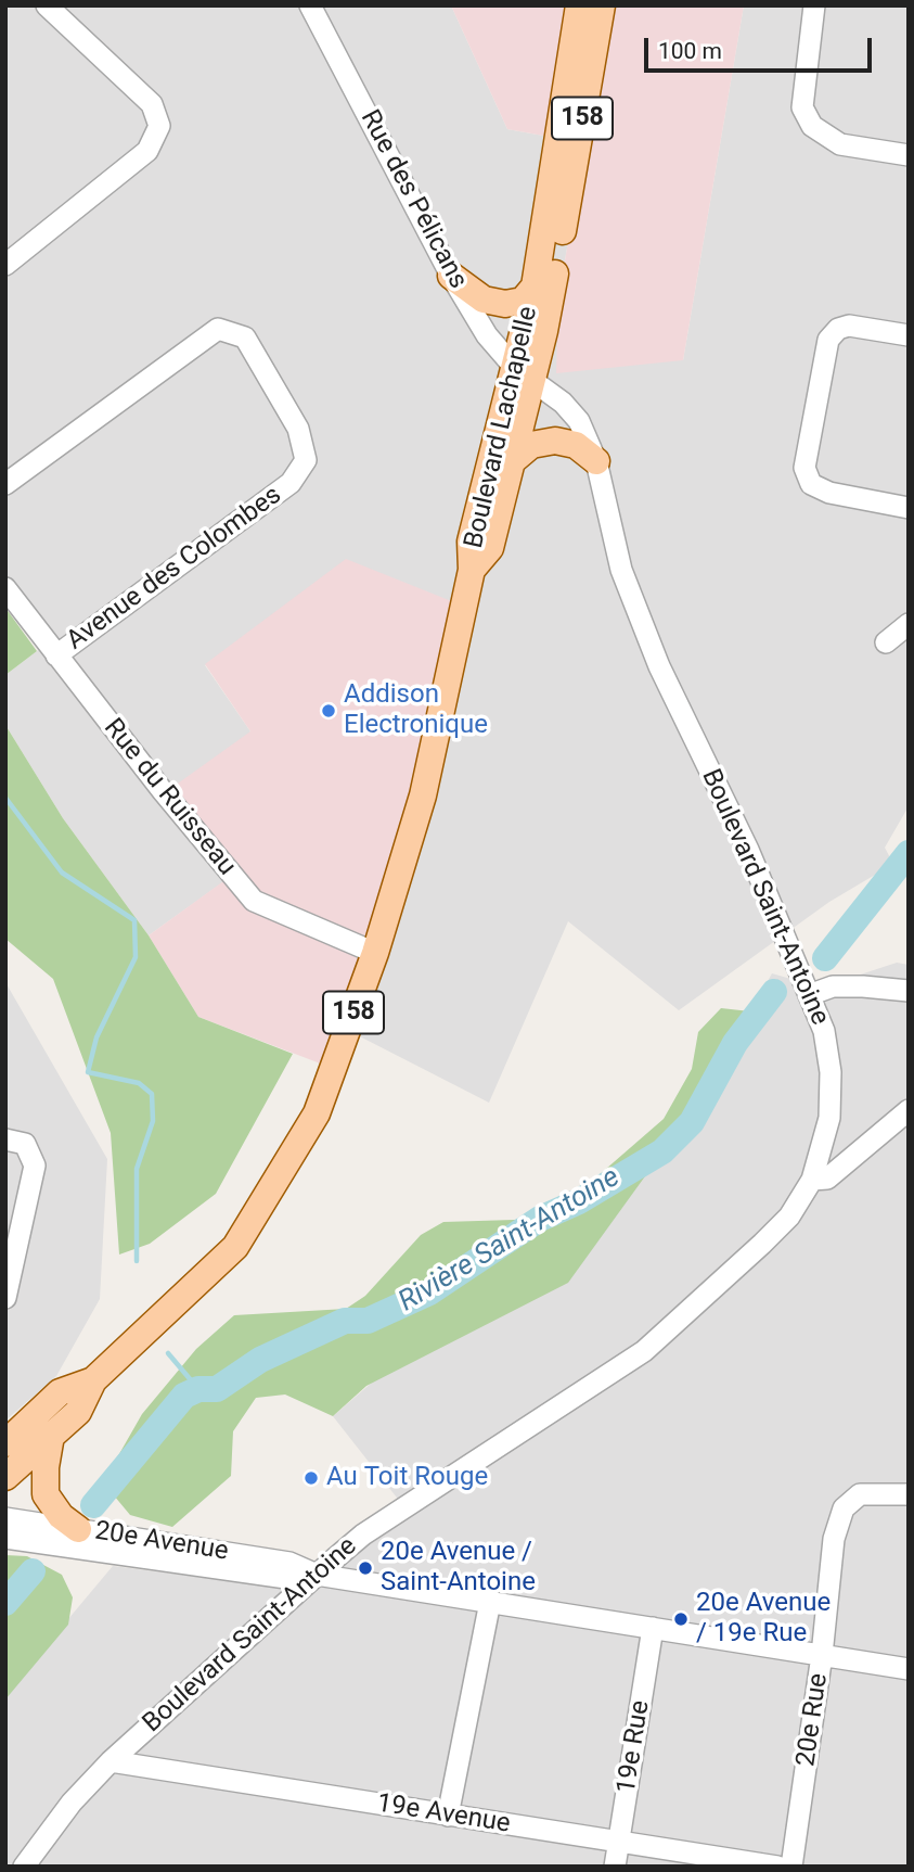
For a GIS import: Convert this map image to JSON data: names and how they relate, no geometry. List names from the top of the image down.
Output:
{
  "streets": {
    "main road": ["158", "Boulevard Lachapelle"],
    "street": [
      "Rue des Pélicans",
      "Avenue des Colombes",
      "Rue du Ruisseau",
      "Boulevard Saint-Antoine",
      "20e Avenue",
      "20e Rue",
      "19e Rue",
      "19e Avenue"
    ]
  },
  "crossings": [
    ["158", "Boulevard Lachapelle"],
    ["Rue des Pélicans", "Boulevard Lachapelle"],
    ["Rue des Pélicans", "Boulevard Saint-Antoine"],
    ["Boulevard Lachapelle", "Rue du Ruisseau"],
    ["Boulevard Lachapelle", "Boulevard Saint-Antoine"],
    ["Avenue des Colombes", "Rue du Ruisseau"],
    ["Boulevard Saint-Antoine", "20e Avenue"],
    ["Boulevard Saint-Antoine", "19e Avenue"],
    ["20e Avenue", "20e Rue"],
    ["20e Avenue", "19e Rue"],
    ["19e Rue", "19e Avenue"]
  ],
  "water": ["Rivière Saint-Antoine"],
  "places": [
    "Addison Electronique",
    "Au Toit Rouge",
    "20e Avenue / Saint-Antoine",
    "20e Avenue / 19e Rue"
  ],
  "scale_bar": "100 m"
}
